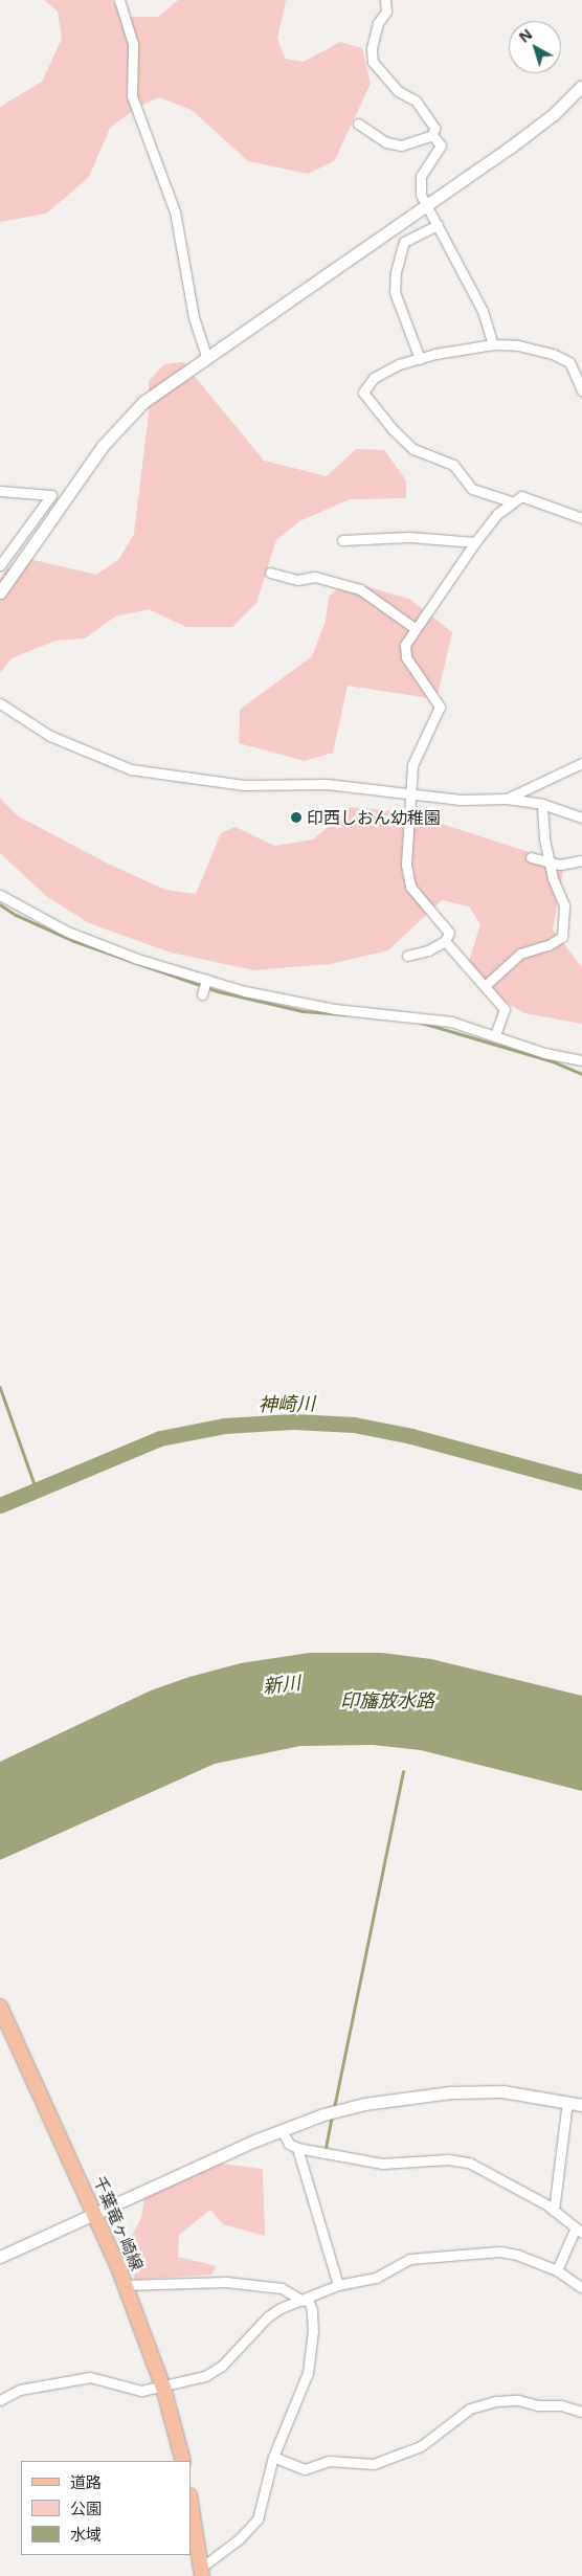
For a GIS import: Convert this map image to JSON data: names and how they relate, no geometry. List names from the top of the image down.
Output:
{
  "streets": {
    "main road": ["千葉竜ヶ崎線"]
  },
  "water": ["神崎川", "新川", "印旛放水路"],
  "places": ["印西しおん幼稚園"],
  "legend": ["道路", "公園", "水域"],
  "north": "top left"
}
